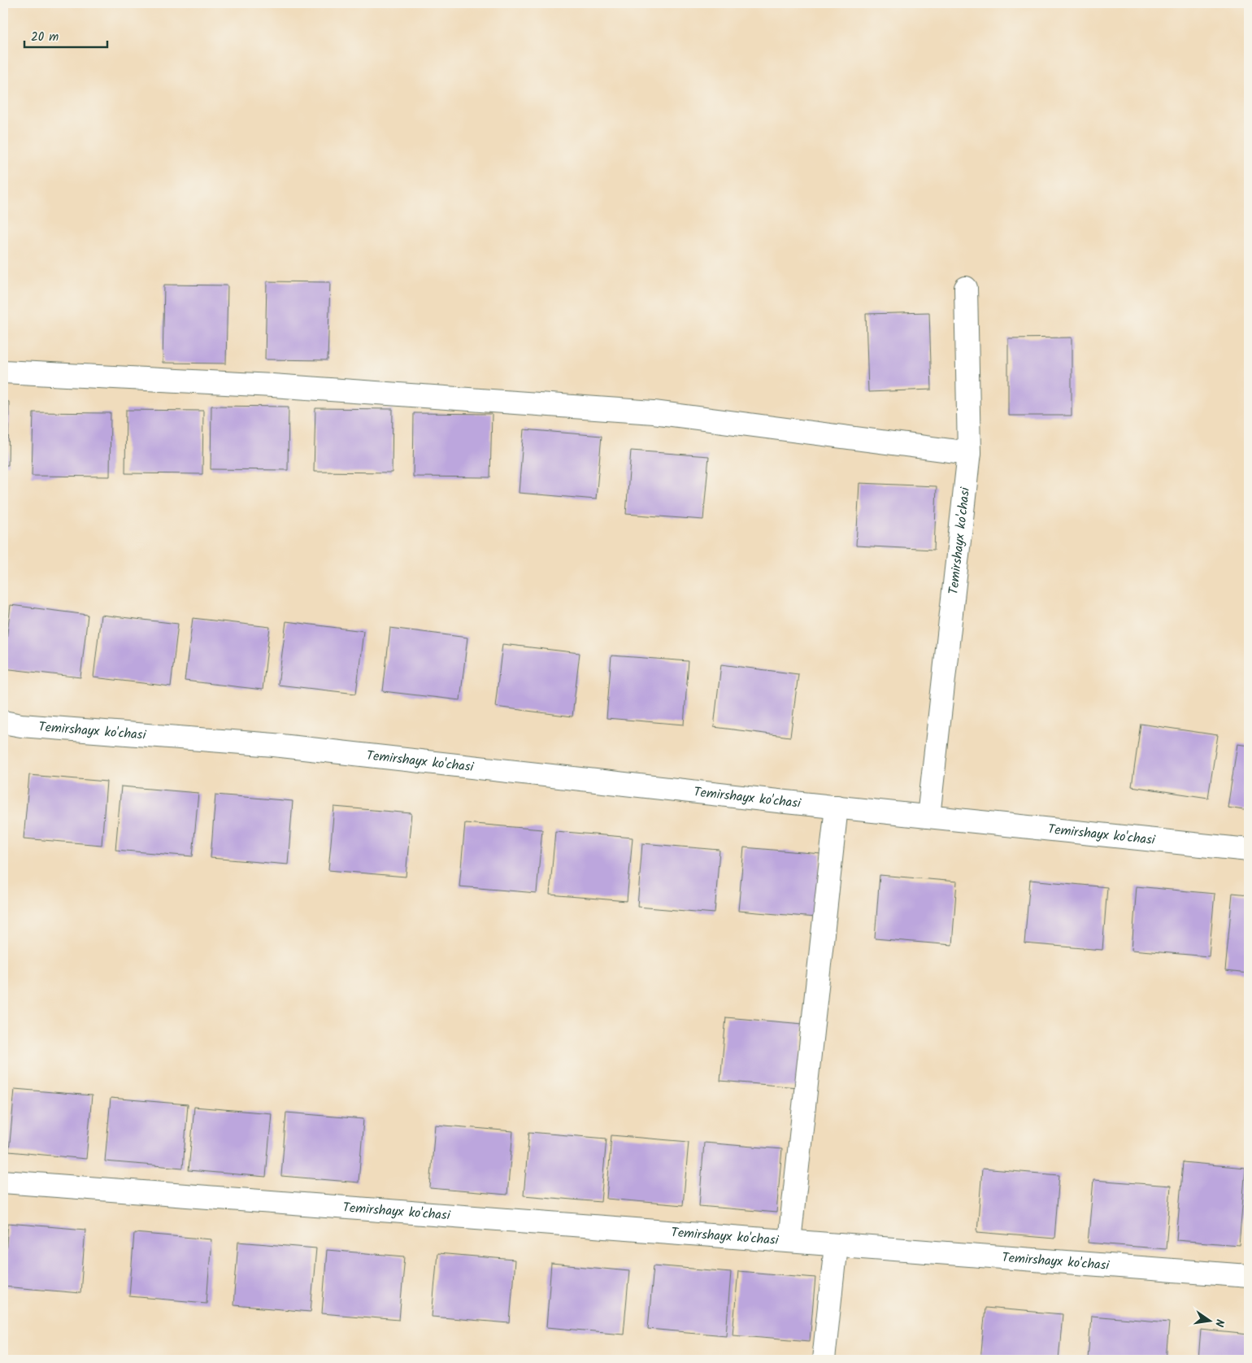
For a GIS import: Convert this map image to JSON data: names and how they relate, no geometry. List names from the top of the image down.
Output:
{
  "streets": {
    "street": ["Temirshayx ko'chasi"]
  },
  "scale_bar": "20 m",
  "north": "right"
}
